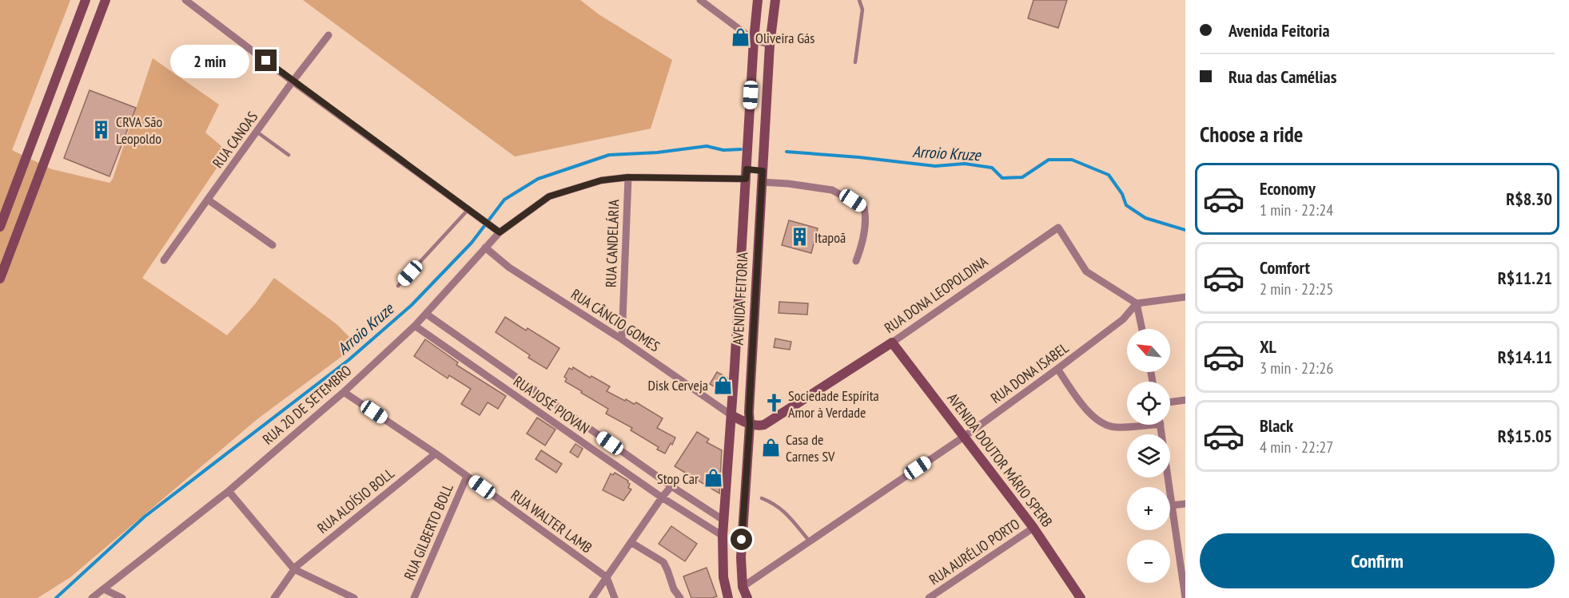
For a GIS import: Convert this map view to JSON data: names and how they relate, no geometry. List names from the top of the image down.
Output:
{
  "streets": {
    "main road": ["RUA DONA LEOPOLDINA", "AVENIDA FEITORIA", "AVENIDA DOUTOR MÁRIO SPERB"],
    "street": [
      "RUA CANOAS",
      "RUA CANDELÁRIA",
      "RUA CÂNCIO GOMES",
      "RUA DONA ISABEL",
      "RUA 20 DE SETEMBRO",
      "RUA JOSÉ PIOVAN",
      "RUA ALOÍSIO BOLL",
      "RUA WALTER LAMB",
      "RUA GILBERTO BOLL",
      "RUA AURÉLIO PORTO"
    ]
  },
  "crossings": [
    ["RUA CANDELÁRIA", "RUA CÂNCIO GOMES"],
    ["RUA CANDELÁRIA", "RUA 20 DE SETEMBRO"],
    ["RUA DONA LEOPOLDINA", "AVENIDA FEITORIA"],
    ["RUA DONA LEOPOLDINA", "RUA DONA ISABEL"],
    ["RUA DONA LEOPOLDINA", "AVENIDA DOUTOR MÁRIO SPERB"],
    ["AVENIDA FEITORIA", "RUA CÂNCIO GOMES"],
    ["AVENIDA FEITORIA", "RUA DONA ISABEL"],
    ["AVENIDA FEITORIA", "RUA 20 DE SETEMBRO"],
    ["AVENIDA FEITORIA", "RUA JOSÉ PIOVAN"],
    ["RUA CÂNCIO GOMES", "RUA 20 DE SETEMBRO"],
    ["RUA DONA ISABEL", "AVENIDA DOUTOR MÁRIO SPERB"],
    ["RUA 20 DE SETEMBRO", "RUA JOSÉ PIOVAN"],
    ["RUA 20 DE SETEMBRO", "RUA WALTER LAMB"],
    ["AVENIDA DOUTOR MÁRIO SPERB", "RUA AURÉLIO PORTO"],
    ["RUA ALOÍSIO BOLL", "RUA WALTER LAMB"],
    ["RUA WALTER LAMB", "RUA GILBERTO BOLL"]
  ],
  "water": ["Arroio Kruze"],
  "places": {
    "shop": [
      "Oliveira Gás",
      "Disk Cerveja",
      "Casa de Carnes SV",
      "Stop Car"
    ],
    "building": ["CRVA São Leopoldo", "Itapoã"],
    "church": ["Sociedade Espírita Amor à Verdade"]
  },
  "north": "top left",
  "page": {
    "banner": ["Avenida Feitoria", "Rua das Camélias"],
    "bubble": "2 min",
    "heading": "Choose a ride",
    "list": [
      {
        "name": "Economy",
        "note": "1 min · 22:24",
        "value": "R$8.30"
      },
      {
        "name": "Comfort",
        "note": "2 min · 22:25",
        "value": "R$11.21"
      },
      {
        "name": "XL",
        "note": "3 min · 22:26",
        "value": "R$14.11"
      },
      {
        "name": "Black",
        "note": "4 min · 22:27",
        "value": "R$15.05"
      }
    ],
    "map_buttons": ["+", "−"],
    "buttons": "Confirm"
  }
}
